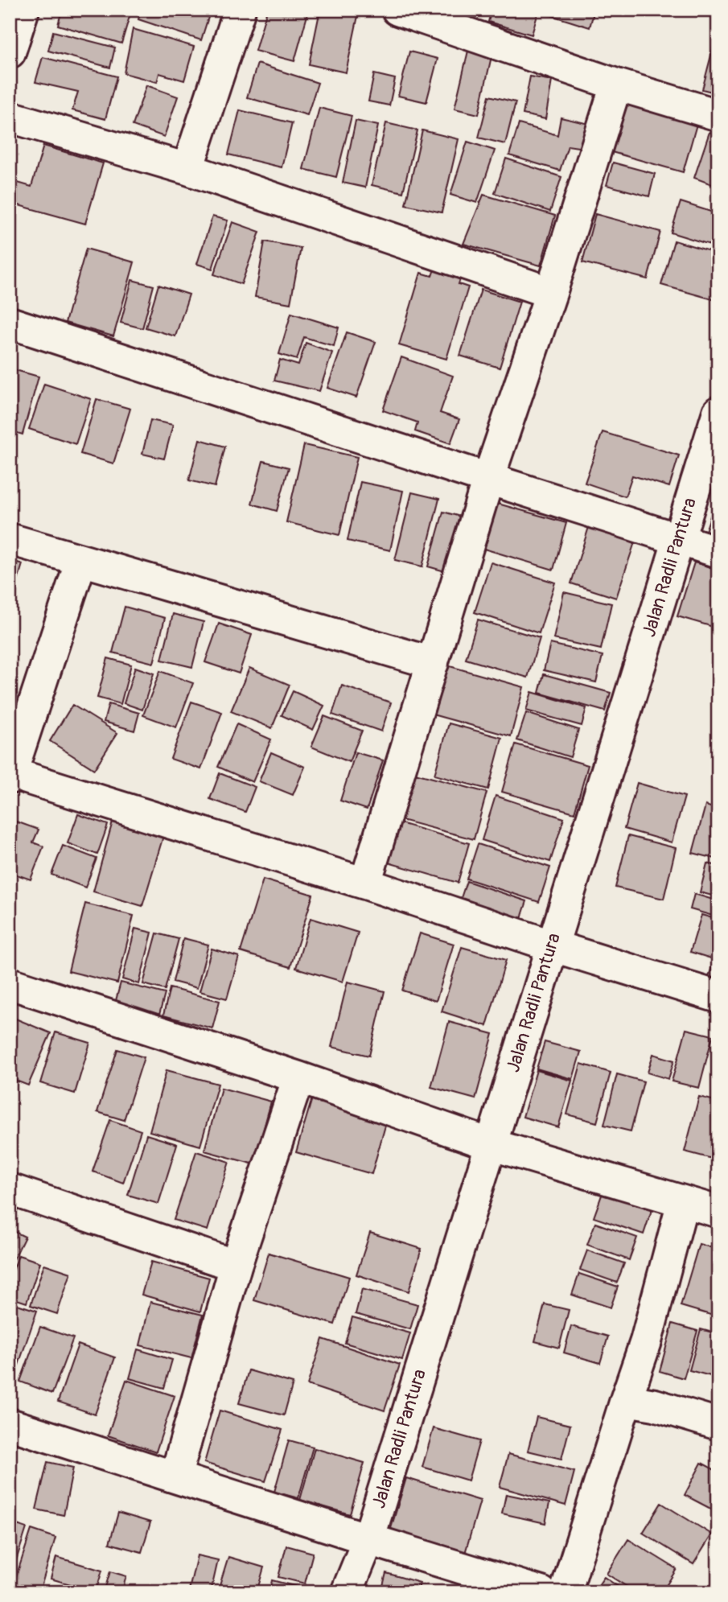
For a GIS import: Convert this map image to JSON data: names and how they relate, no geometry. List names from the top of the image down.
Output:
{
  "streets": {
    "street": ["Jalan Radli Pantura"]
  }
}
